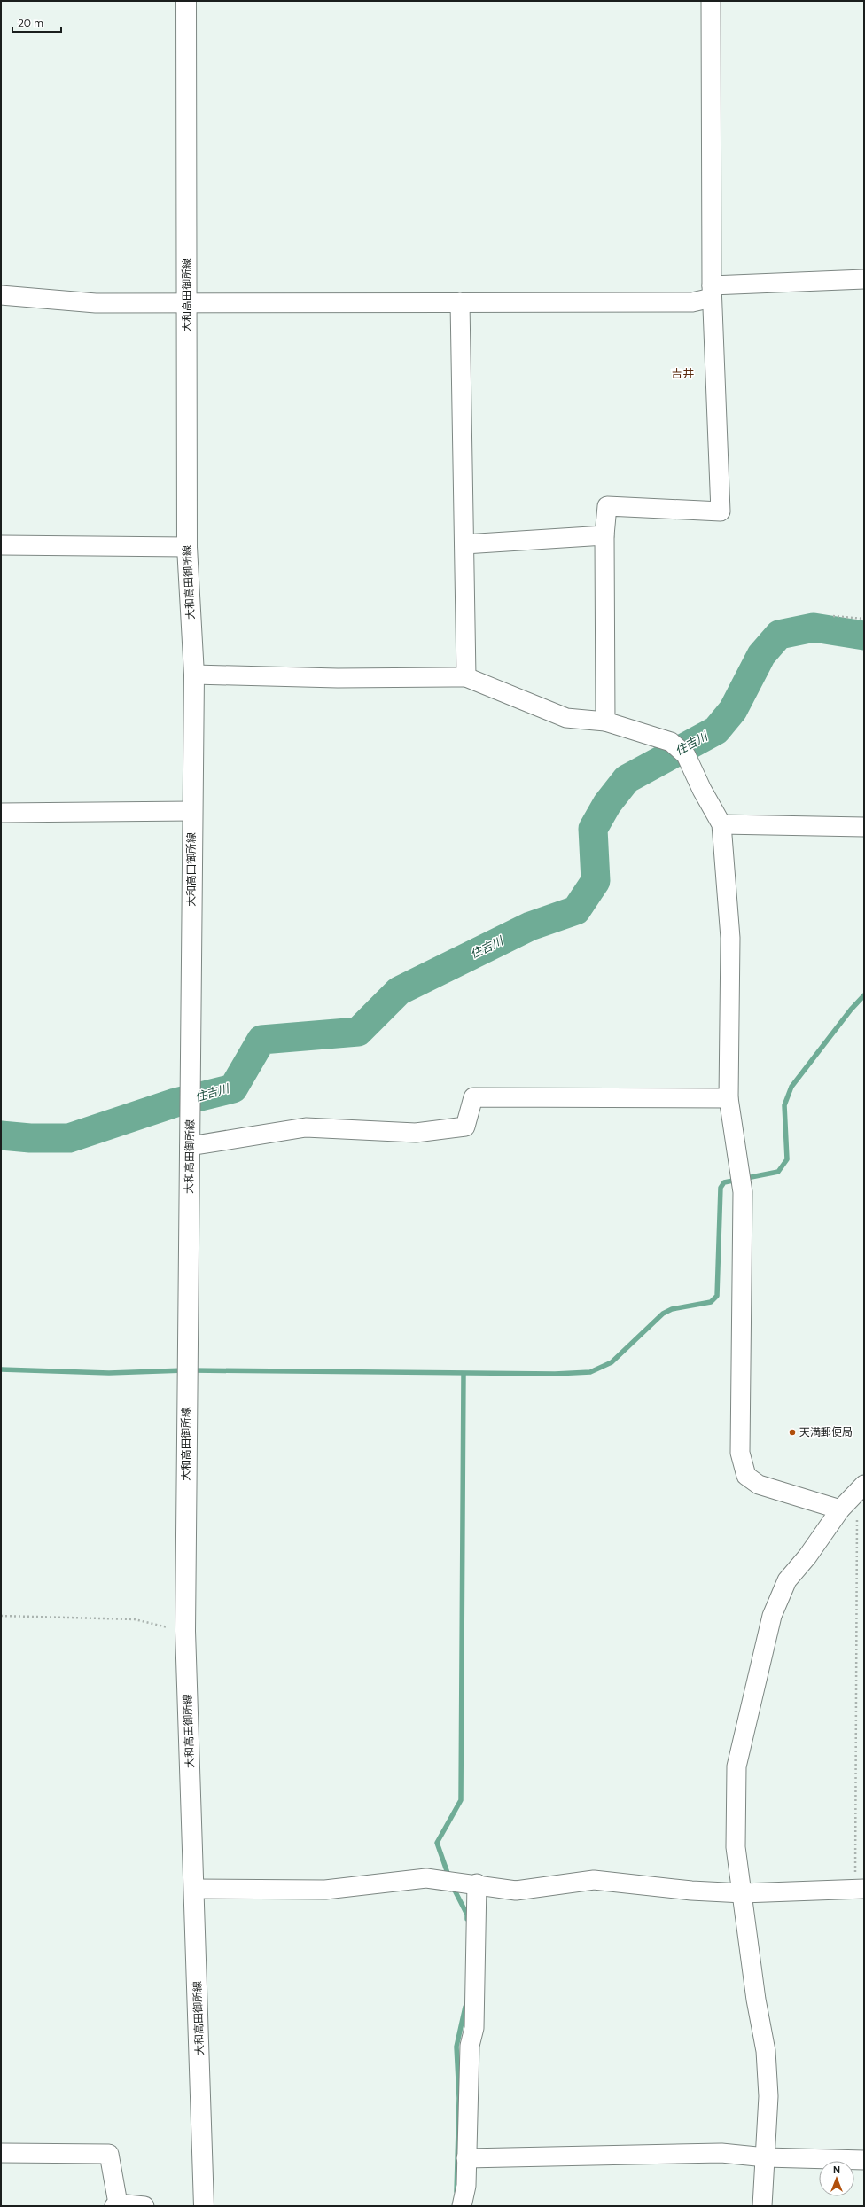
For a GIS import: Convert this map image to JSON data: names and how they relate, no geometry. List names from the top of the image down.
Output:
{
  "streets": {
    "main road": ["大和高田御所線"]
  },
  "districts": ["吉井"],
  "water": ["住吉川"],
  "places": ["天満郵便局"],
  "scale_bar": "20 m",
  "north": "top"
}
